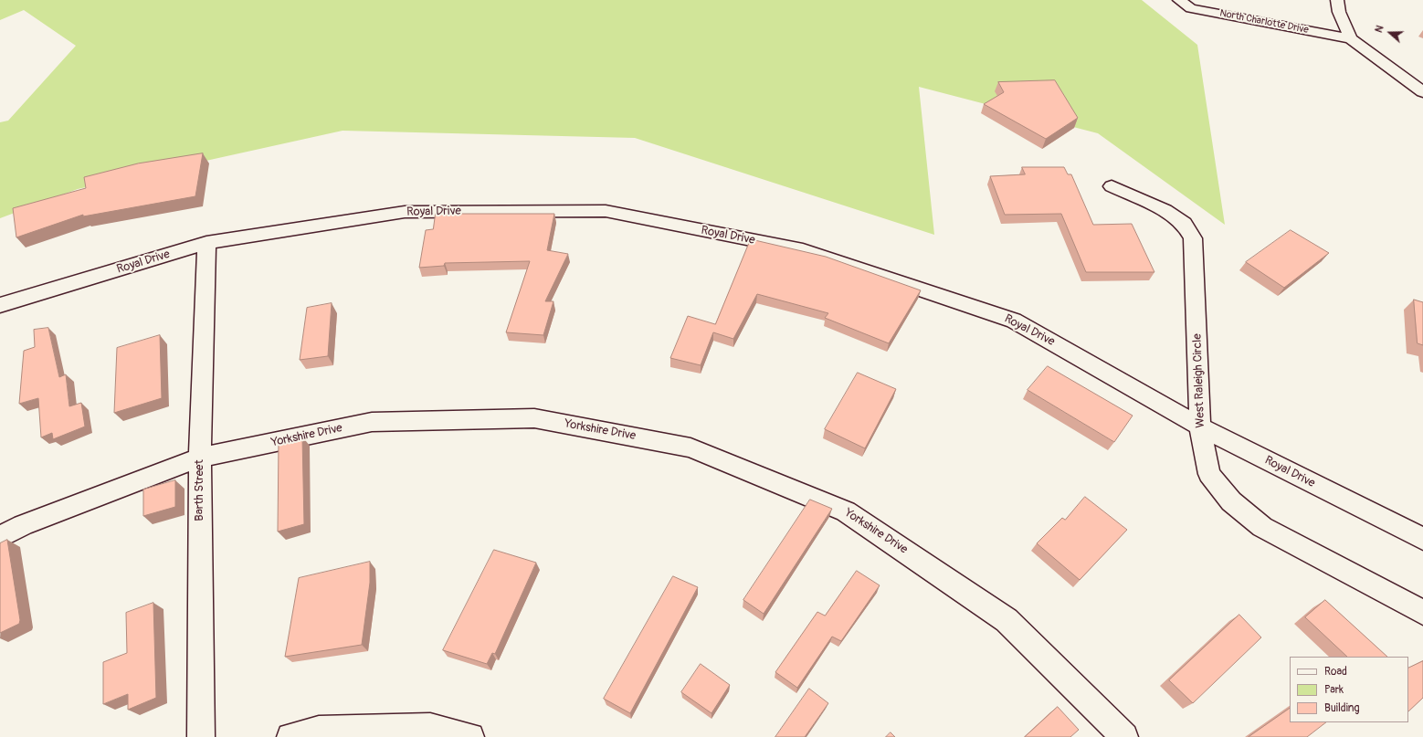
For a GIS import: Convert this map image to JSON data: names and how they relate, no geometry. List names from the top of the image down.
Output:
{
  "streets": {
    "street": [
      "North Charlotte Drive",
      "Royal Drive",
      "West Raleigh Circle",
      "Yorkshire Drive",
      "Barth Street"
    ]
  },
  "crossings": [
    ["Royal Drive", "West Raleigh Circle"],
    ["Royal Drive", "Barth Street"],
    ["Yorkshire Drive", "Barth Street"]
  ],
  "legend": ["Road", "Park", "Building"],
  "north": "left"
}
